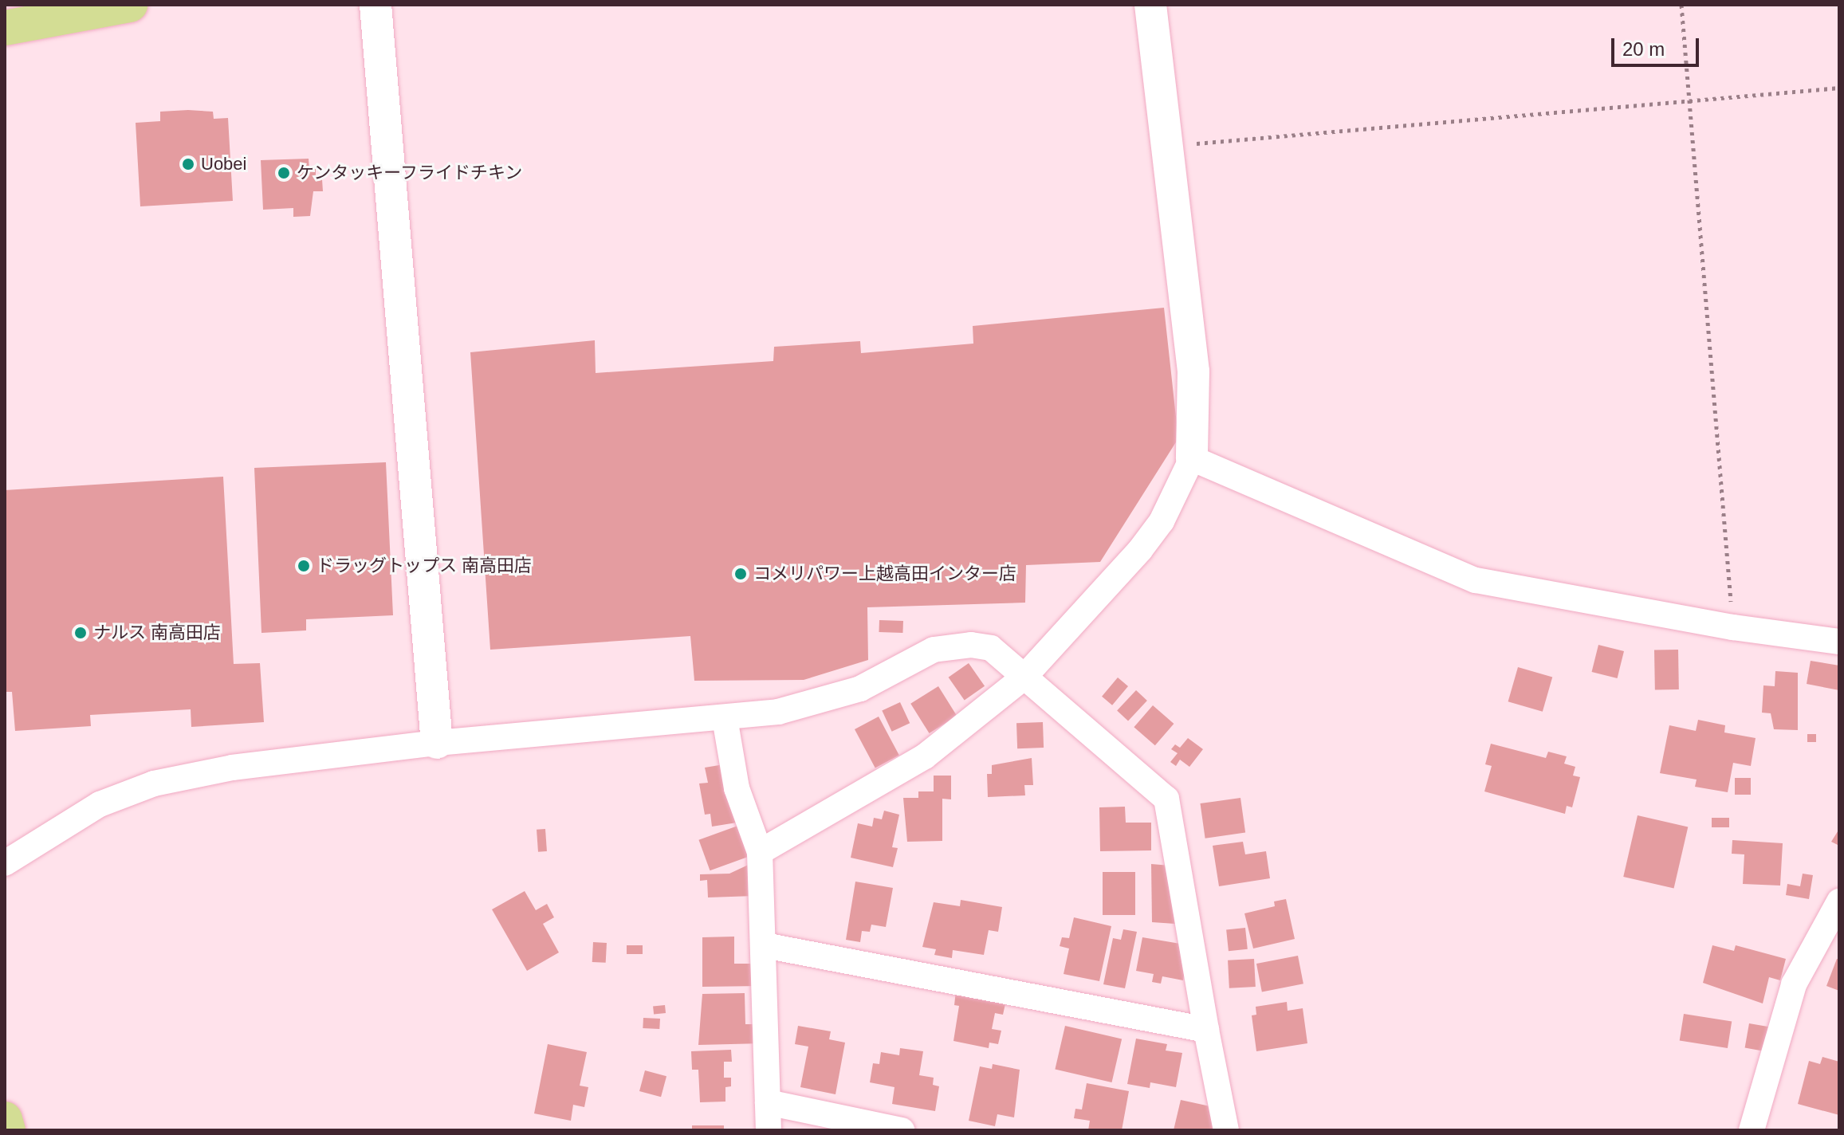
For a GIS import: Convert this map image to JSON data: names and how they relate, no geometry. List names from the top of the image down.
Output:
{
  "places": [
    "Uobei",
    "ケンタッキーフライドチキン",
    "ドラッグトップス 南高田店",
    "コメリパワー上越高田インター店",
    "ナルス 南高田店"
  ],
  "scale_bar": "20 m"
}
